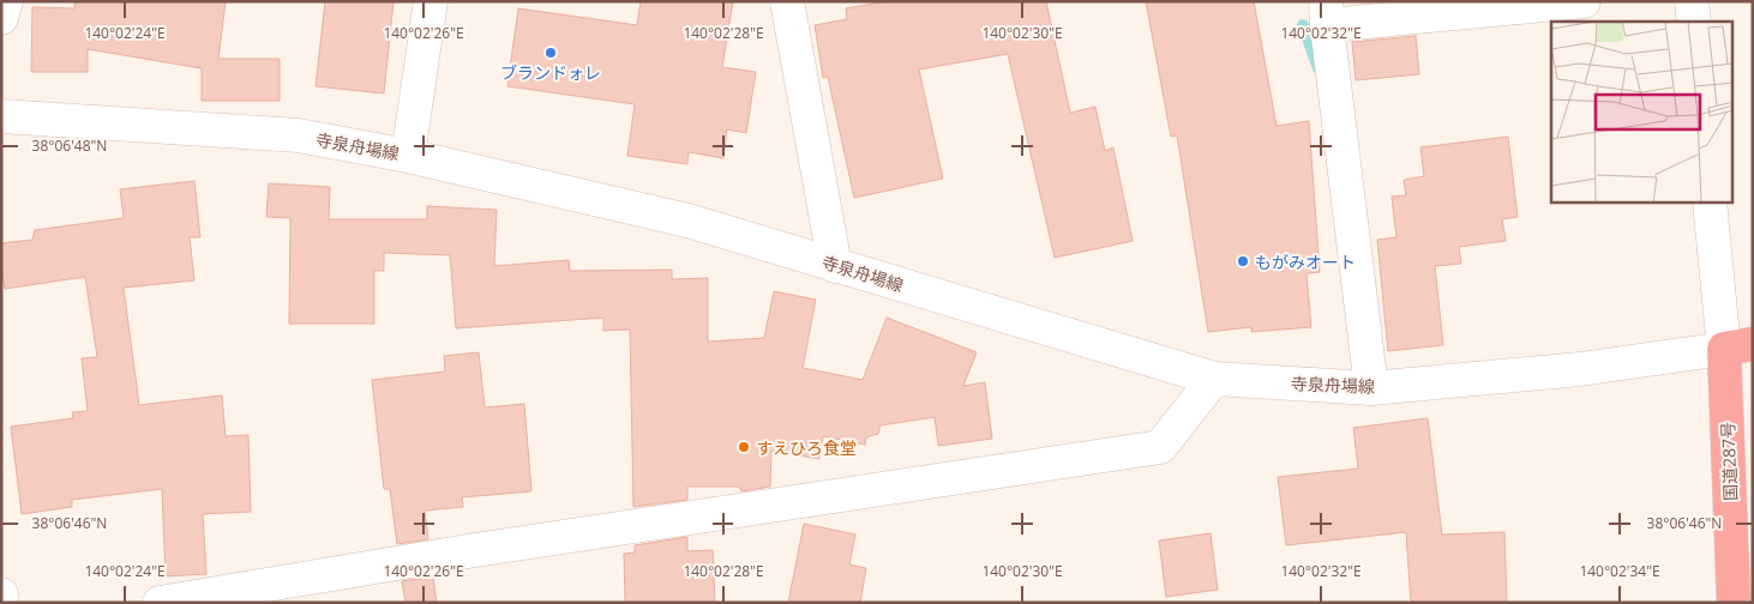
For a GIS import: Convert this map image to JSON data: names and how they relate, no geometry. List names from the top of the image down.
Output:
{
  "streets": {
    "highway": ["国道287号"],
    "street": ["寺泉舟場線"]
  },
  "crossings": [
    ["寺泉舟場線", "国道287号"]
  ],
  "places": ["ブランドォレ", "もがみオート", "すえひろ食堂"],
  "coordinates": [
    "140°02'24\"E",
    "140°02'26\"E",
    "140°02'28\"E",
    "140°02'30\"E",
    "140°02'32\"E",
    "38°06'48\"N",
    "38°06'46\"N",
    "140°02'34\"E"
  ]
}
